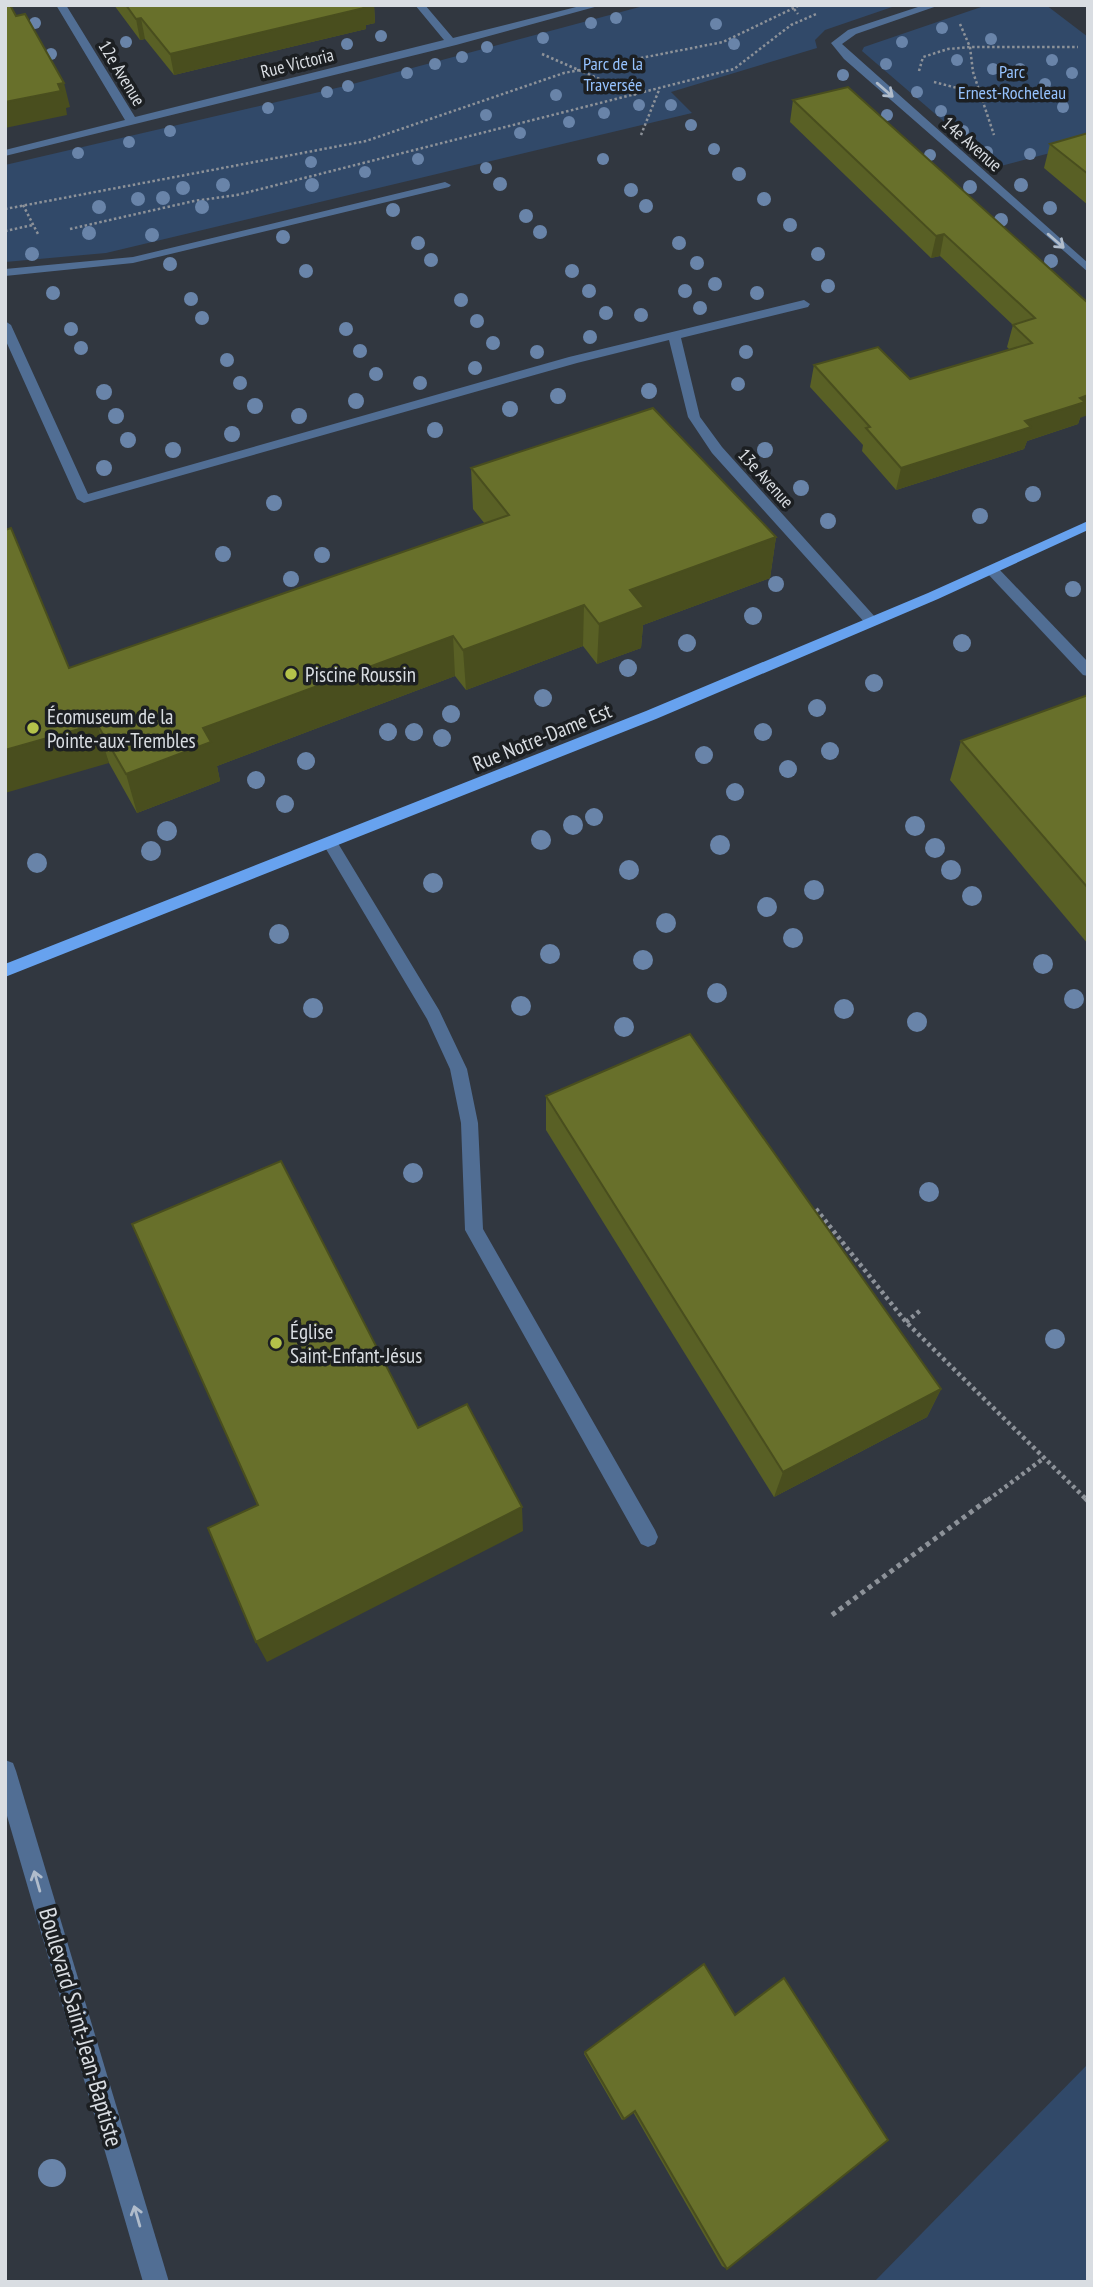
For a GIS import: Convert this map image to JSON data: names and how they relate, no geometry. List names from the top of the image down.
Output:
{
  "streets": {
    "main road": ["Rue Notre-Dame Est"],
    "street": [
      "Rue Victoria",
      "12e Avenue",
      "14e Avenue",
      "13e Avenue",
      "Boulevard Saint-Jean-Baptiste"
    ]
  },
  "crossings": [
    ["Rue Victoria", "12e Avenue"],
    ["13e Avenue", "Rue Notre-Dame Est"]
  ],
  "one_way": ["Boulevard Saint-Jean-Baptiste"],
  "parks": ["Parc de la Traversée", "Parc Ernest-Rocheleau"],
  "places": ["Piscine Roussin", "Écomuseum de la Pointe-aux-Trembles", "Église Saint-Enfant-Jésus"]
}
